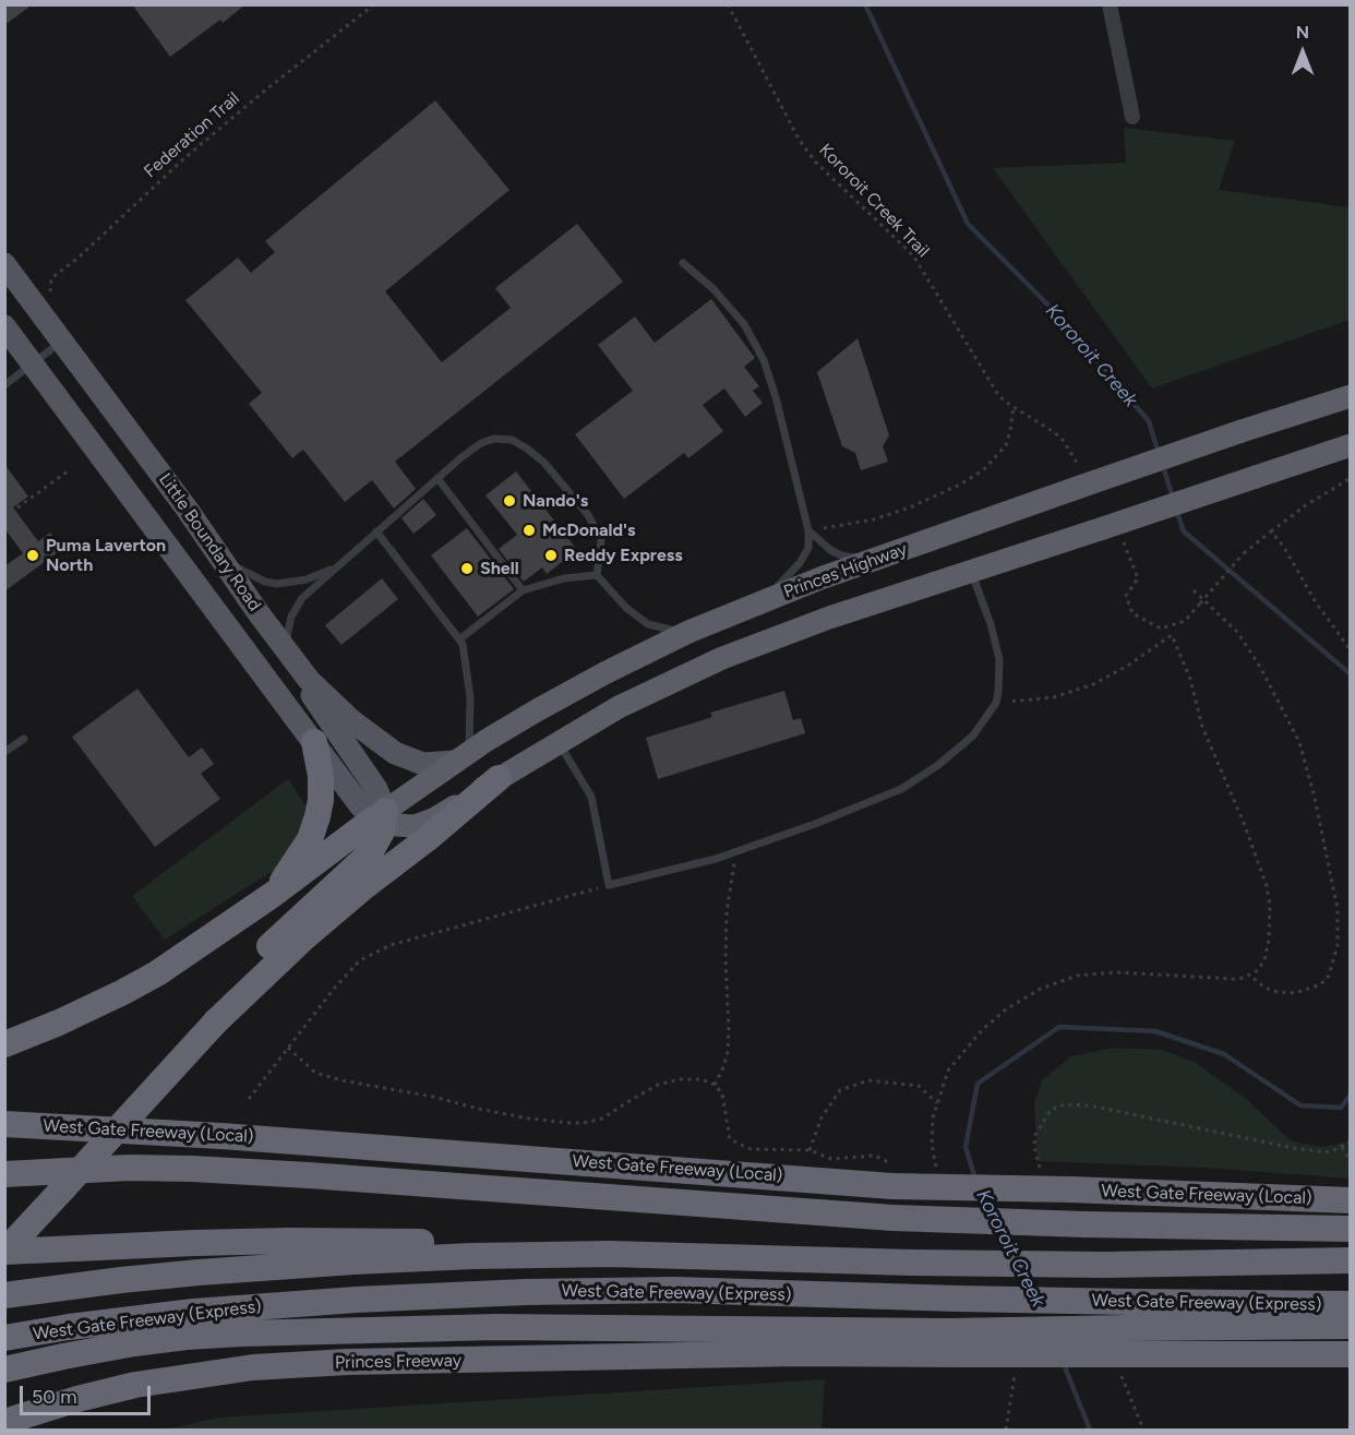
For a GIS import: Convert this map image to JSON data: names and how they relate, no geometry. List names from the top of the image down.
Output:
{
  "streets": {
    "highway": [
      "Princes Highway",
      "West Gate Freeway (Local)",
      "West Gate Freeway (Express)",
      "Princes Freeway"
    ],
    "main road": ["Little Boundary Road"],
    "path": ["Federation Trail", "Kororoit Creek Trail"]
  },
  "crossings": [
    ["Little Boundary Road", "Princes Highway"]
  ],
  "water": ["Kororoit Creek"],
  "places": [
    "Nando's",
    "McDonald's",
    "Puma Laverton North",
    "Reddy Express",
    "Shell"
  ],
  "scale_bar": "50 m",
  "north": "top"
}
